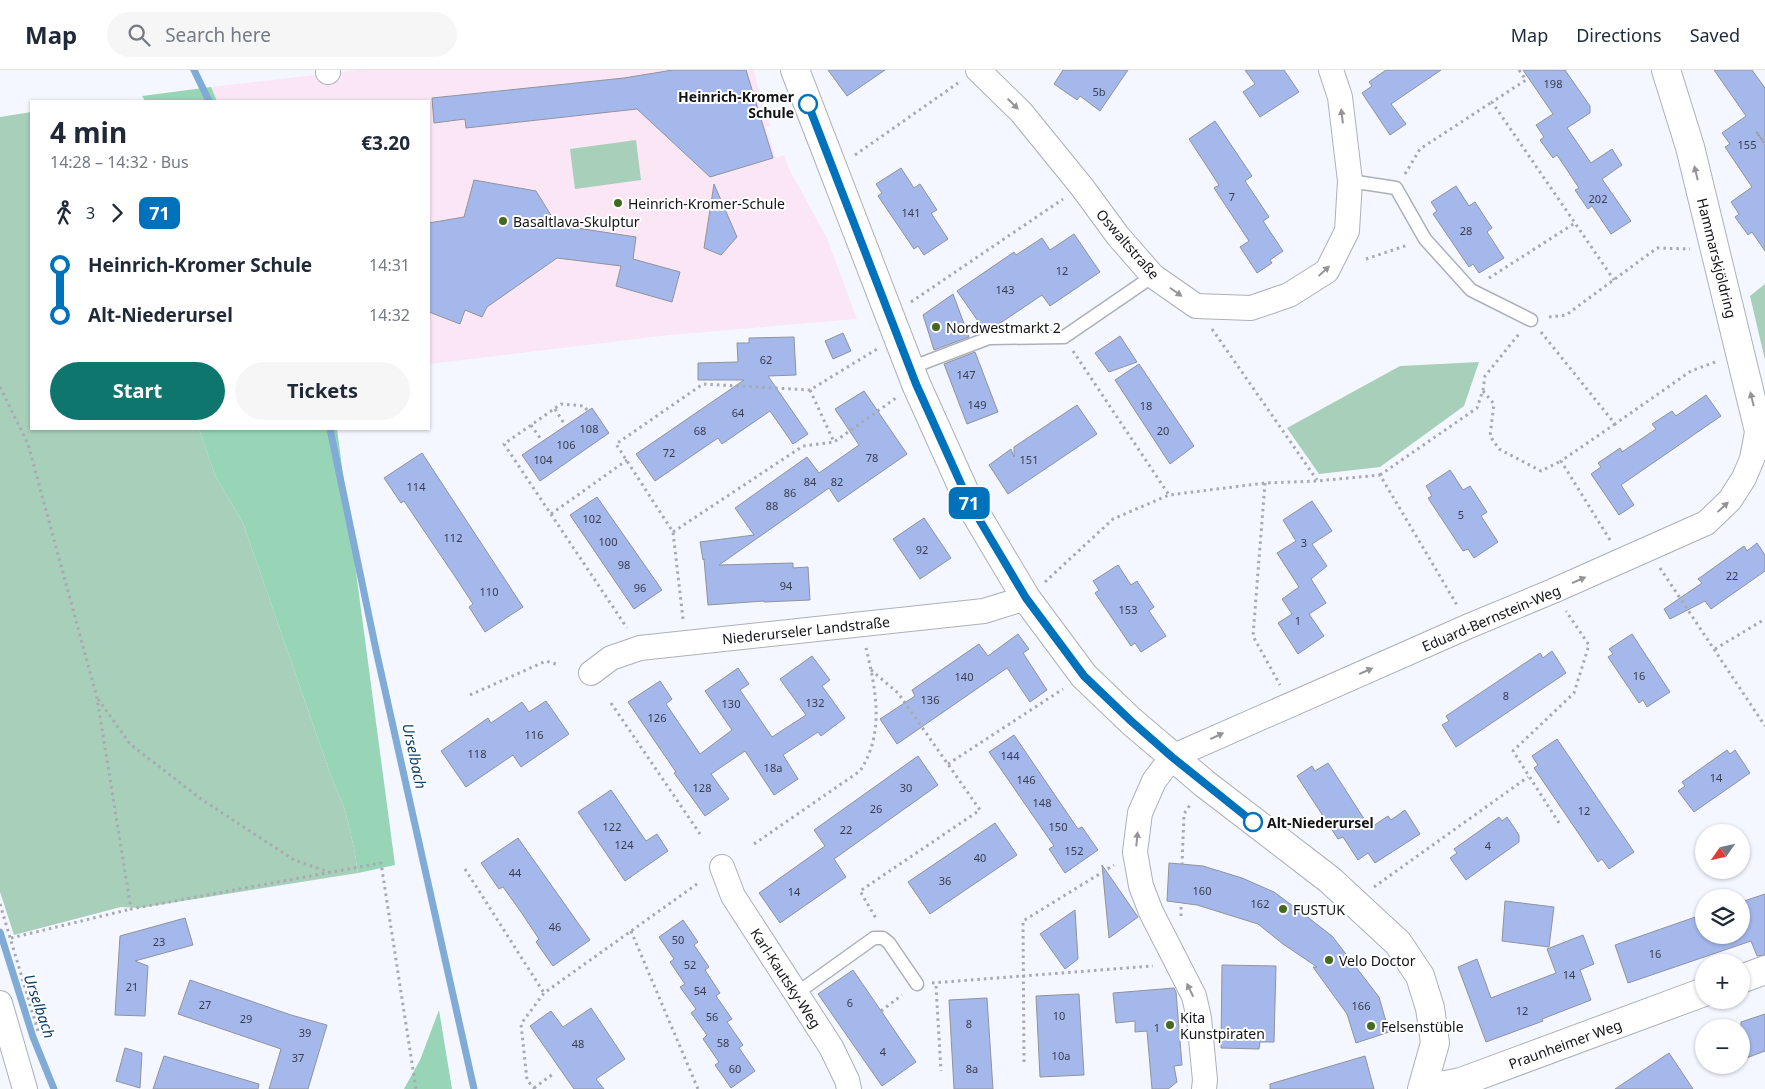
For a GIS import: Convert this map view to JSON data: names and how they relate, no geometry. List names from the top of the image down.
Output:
{
  "streets": {
    "main road": ["Hammarskjöldring", "Praunheimer Weg"],
    "street": [
      "Oswaltstraße",
      "Eduard-Bernstein-Weg",
      "Niederurseler Landstraße",
      "Karl-Kautsky-Weg"
    ]
  },
  "crossings": [
    ["Hammarskjöldring", "Eduard-Bernstein-Weg"]
  ],
  "one_way": ["Hammarskjöldring", "Eduard-Bernstein-Weg"],
  "water": ["Urselbach"],
  "places": [
    "Heinrich-Kromer Schule",
    "Heinrich-Kromer-Schule",
    "Basaltlava-Skulptur",
    "Nordwestmarkt 2",
    "Alt-Niederursel",
    "FUSTUK",
    "Velo Doctor",
    "Kita Kunstpiraten",
    "Felsenstüble"
  ],
  "lines": ["bus line 71"],
  "house_numbers": [
    "198",
    "5b",
    "155",
    "7",
    "202",
    "141",
    "28",
    "12",
    "143",
    "62",
    "147",
    "149",
    "18",
    "64",
    "108",
    "68",
    "20",
    "106",
    "72",
    "78",
    "104",
    "151",
    "84",
    "82",
    "114",
    "86",
    "88",
    "5",
    "102",
    "112",
    "100",
    "3",
    "92",
    "98",
    "22",
    "94",
    "96",
    "110",
    "153",
    "1",
    "16",
    "140",
    "8",
    "136",
    "132",
    "130",
    "126",
    "116",
    "118",
    "144",
    "18a",
    "14",
    "146",
    "128",
    "30",
    "148",
    "26",
    "12",
    "122",
    "150",
    "22",
    "124",
    "4",
    "152",
    "40",
    "44",
    "36",
    "160",
    "14",
    "162",
    "46",
    "50",
    "23",
    "16",
    "52",
    "14",
    "21",
    "54",
    "6",
    "27",
    "166",
    "12",
    "10",
    "56",
    "29",
    "8",
    "1",
    "39",
    "58",
    "48",
    "4",
    "10a",
    "37",
    "60",
    "8a"
  ],
  "north": "bottom left",
  "page": {
    "header": "Map",
    "search": "Search here",
    "nav": ["Map", "Directions", "Saved"],
    "on_map": "71",
    "heading": ["4 min", "14:28 – 14:32 · Bus", "€3.20"],
    "legs": ["3", "71"],
    "list": [
      {
        "name": "Heinrich-Kromer Schule",
        "value": "14:31"
      },
      {
        "name": "Alt-Niederursel",
        "value": "14:32"
      }
    ],
    "buttons": ["Start", "Tickets"],
    "map_buttons": ["+", "−"]
  }
}
